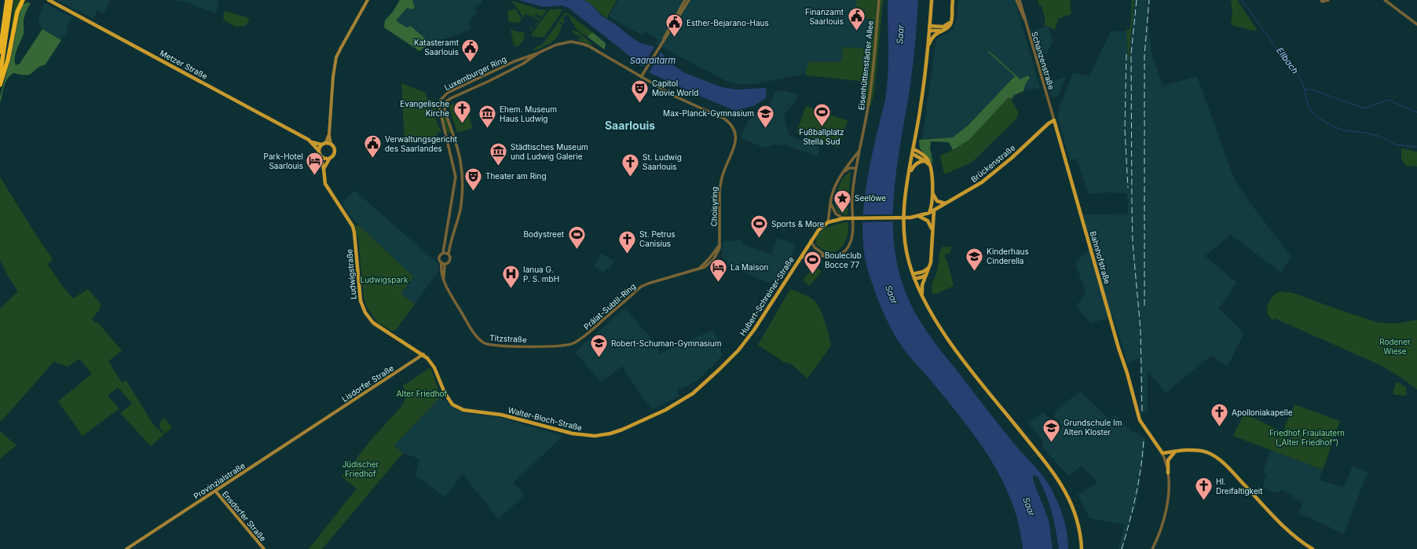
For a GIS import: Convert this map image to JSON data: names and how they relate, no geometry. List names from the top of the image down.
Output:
{
  "streets": {
    "main road": [
      "Metzer Straße",
      "Brückenstraße",
      "Bahnhofstraße",
      "Ludwigstraße",
      "Hubert-Schreiner-Straße",
      "Lisdorfer Straße",
      "Walter-Bloch-Straße",
      "Provinzialstraße",
      "Ensdorfer Straße"
    ],
    "street": [
      "Schanzenstraße",
      "Eisenhüttenstädter Allee",
      "Luxemburger Ring",
      "Choisyring",
      "Prälat-Subtil-Ring",
      "Titzstraße"
    ]
  },
  "crossings": [
    ["Schanzenstraße", "Bahnhofstraße"],
    ["Metzer Straße", "Ludwigstraße"],
    ["Eisenhüttenstädter Allee", "Hubert-Schreiner-Straße"],
    ["Luxemburger Ring", "Choisyring"],
    ["Luxemburger Ring", "Titzstraße"],
    ["Brückenstraße", "Bahnhofstraße"],
    ["Brückenstraße", "Hubert-Schreiner-Straße"],
    ["Choisyring", "Prälat-Subtil-Ring"],
    ["Ludwigstraße", "Lisdorfer Straße"],
    ["Ludwigstraße", "Walter-Bloch-Straße"],
    ["Hubert-Schreiner-Straße", "Walter-Bloch-Straße"],
    ["Prälat-Subtil-Ring", "Titzstraße"],
    ["Lisdorfer Straße", "Walter-Bloch-Straße"],
    ["Lisdorfer Straße", "Provinzialstraße"],
    ["Provinzialstraße", "Ensdorfer Straße"]
  ],
  "districts": ["Saarlouis"],
  "water": ["Saar", "Saaraltarm", "Ellbach"],
  "parks": [
    "Ludwigspark",
    "Rodener Wiese",
    "Alter Friedhof",
    "Friedhof Fraulautern („Alter Friedhof“)",
    "Jüdischer Friedhof"
  ],
  "places": {
    "public building": [
      "Finanzamt Saarlouis",
      "Esther-Bejarano-Haus",
      "Katasteramt Saarlouis",
      "Verwaltungsgericht des Saarlandes"
    ],
    "theatre": ["Capitol Movie World", "Theater am Ring"],
    "church": [
      "Evangelische Kirche",
      "St. Ludwig Saarlouis",
      "St. Petrus Canisius",
      "Apolloniakapelle",
      "Hl. Dreifaltigkeit"
    ],
    "sports": [
      "Fußballplatz Stella Sud",
      "Sports & More",
      "Bodystreet",
      "Bouleclub Bocce 77"
    ],
    "school or university": [
      "Max-Planck-Gymnasium",
      "Kinderhaus Cinderella",
      "Robert-Schuman-Gymnasium",
      "Grundschule Im Alten Kloster"
    ],
    "museum": ["Ehem. Museum Haus Ludwig", "Städtisches Museum und Ludwig Galerie"],
    "hotel": ["Park-Hotel Saarlouis", "La Maison"],
    "place": ["Seelöwe"],
    "hospital": ["Ianua G. P. S. mbH"]
  }
}
